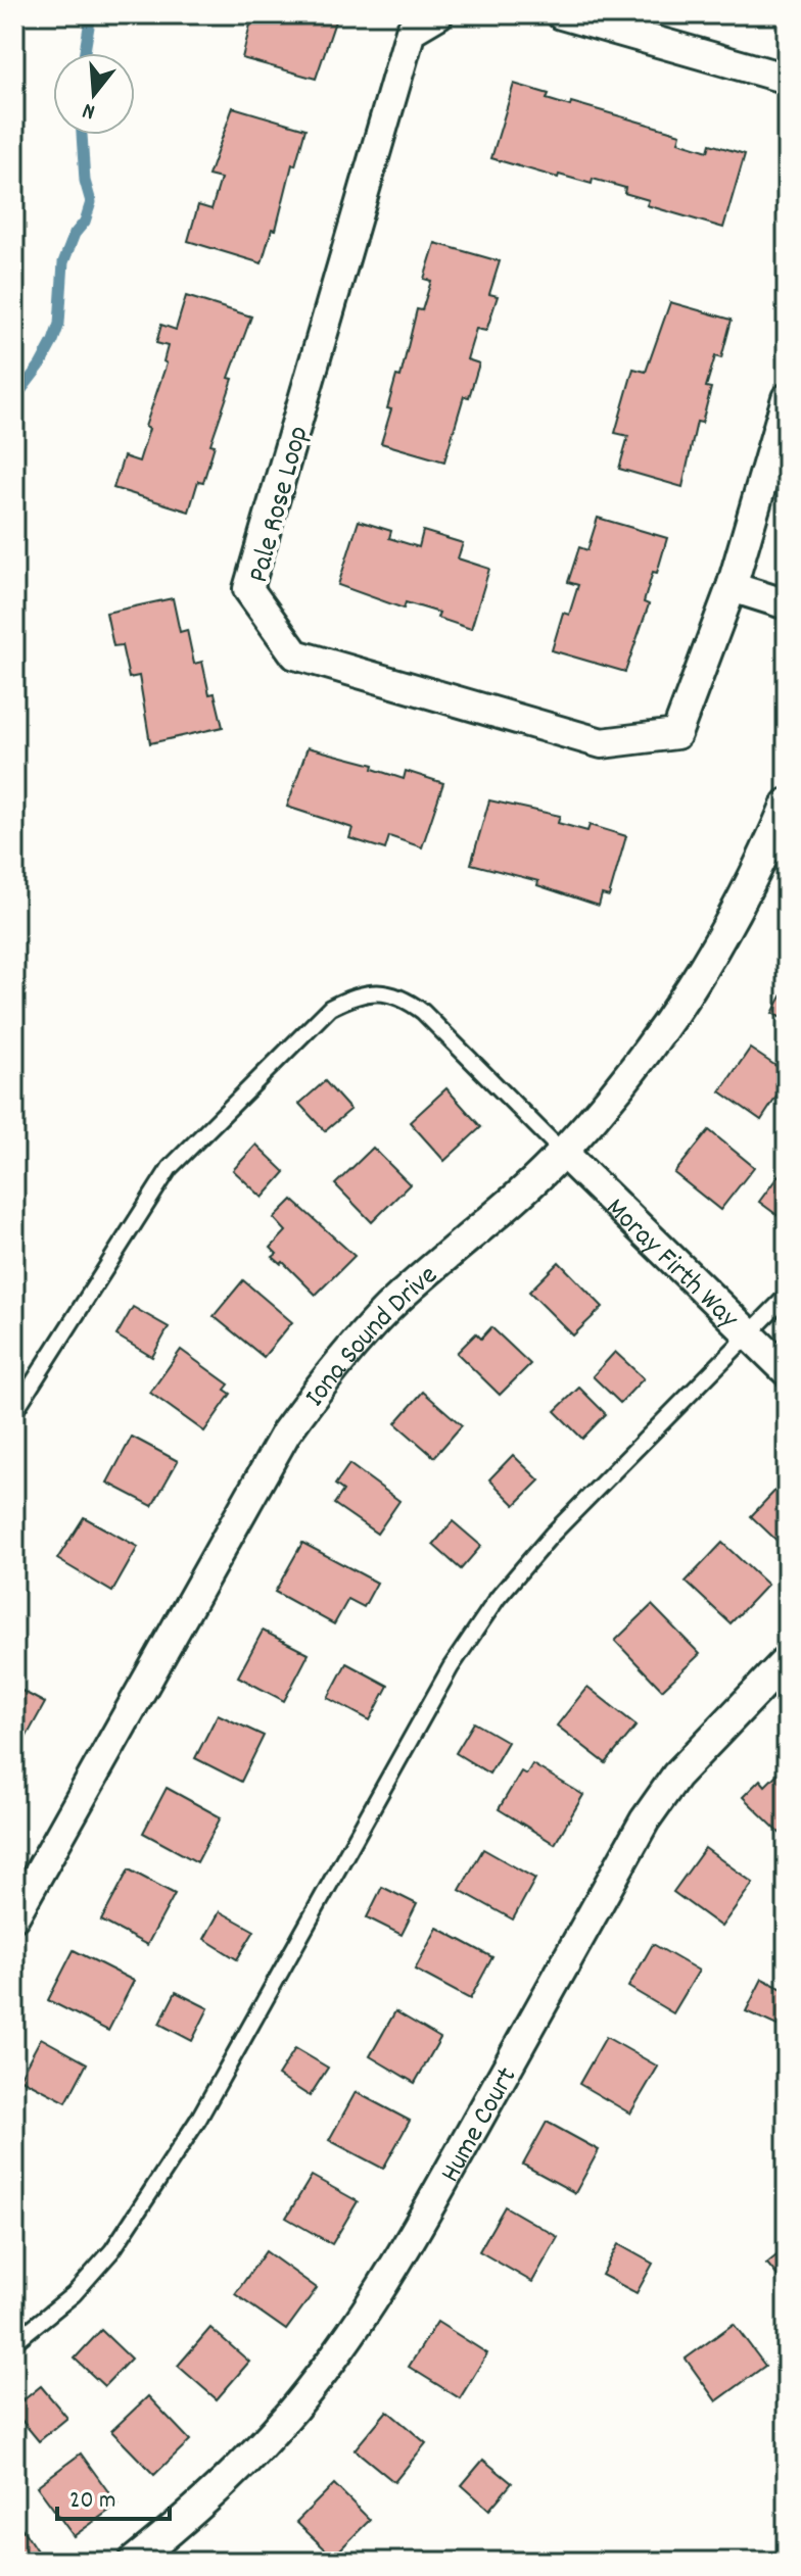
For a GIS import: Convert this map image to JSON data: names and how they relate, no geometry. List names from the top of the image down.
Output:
{
  "streets": {
    "street": [
      "Pale Rose Loop",
      "Moray Firth Way",
      "Iona Sound Drive",
      "Hume Court"
    ]
  },
  "crossings": [
    ["Moray Firth Way", "Iona Sound Drive"]
  ],
  "scale_bar": "20 m",
  "north": "bottom"
}
